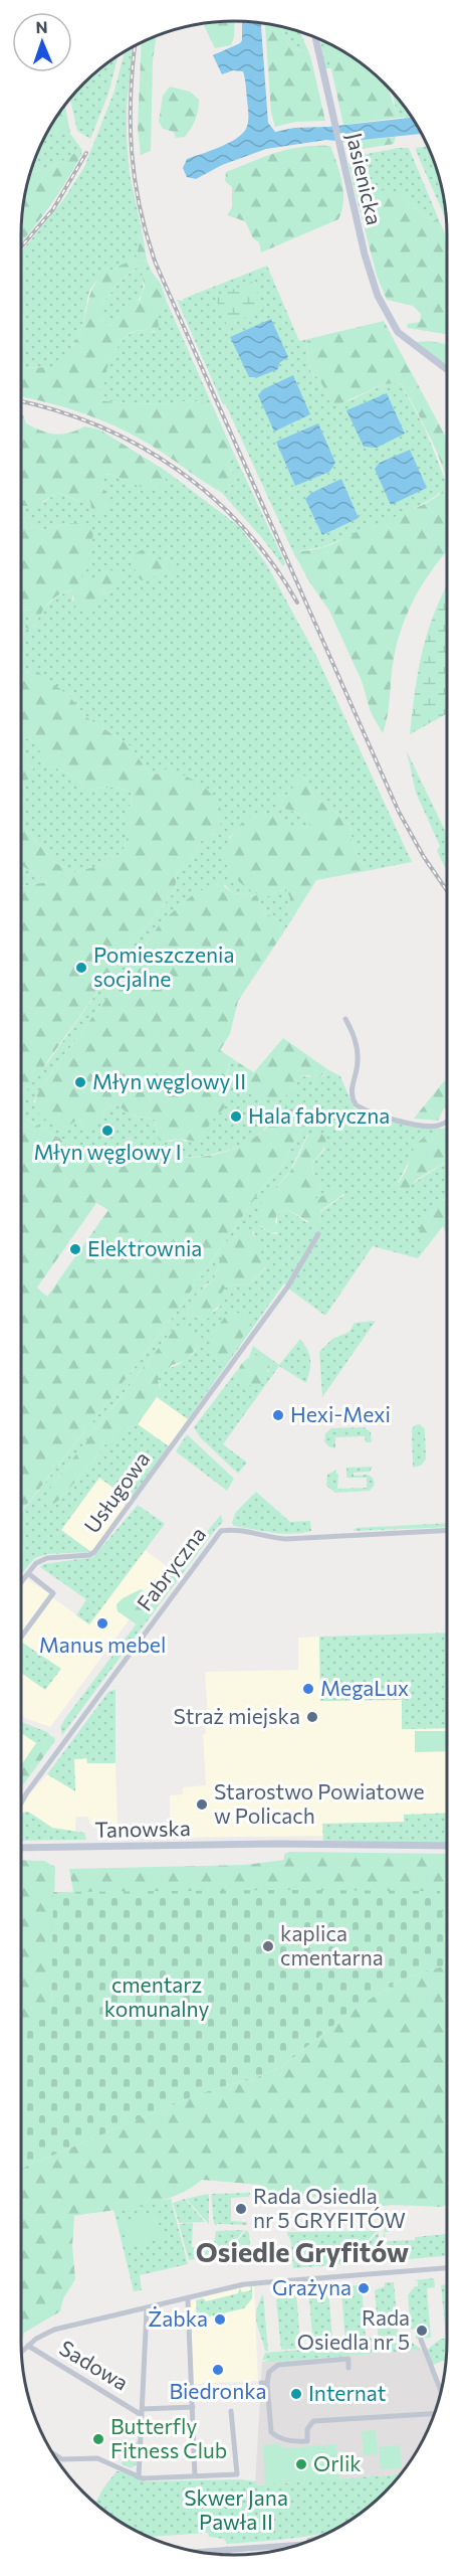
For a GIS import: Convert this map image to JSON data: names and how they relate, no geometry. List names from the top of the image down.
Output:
{
  "streets": {
    "main road": ["Jasienicka", "Tanowska"],
    "street": ["Usługowa", "Fabryczna", "Sadowa"]
  },
  "districts": ["Osiedle Gryfitów"],
  "parks": ["cmentarz komunalny", "Skwer Jana Pawła II"],
  "places": [
    "Pomieszczenia socjalne",
    "Młyn węglowy II",
    "Hala fabryczna",
    "Młyn węglowy I",
    "Elektrownia",
    "Hexi-Mexi",
    "Manus mebel",
    "MegaLux",
    "Straż miejska",
    "Starostwo Powiatowe w Policach",
    "kaplica cmentarna",
    "Rada Osiedla nr 5 GRYFITÓW",
    "Grażyna",
    "Żabka",
    "Rada Osiedla nr 5",
    "Biedronka",
    "Internat",
    "Butterfly Fitness Club",
    "Orlik"
  ],
  "north": "top"
}
